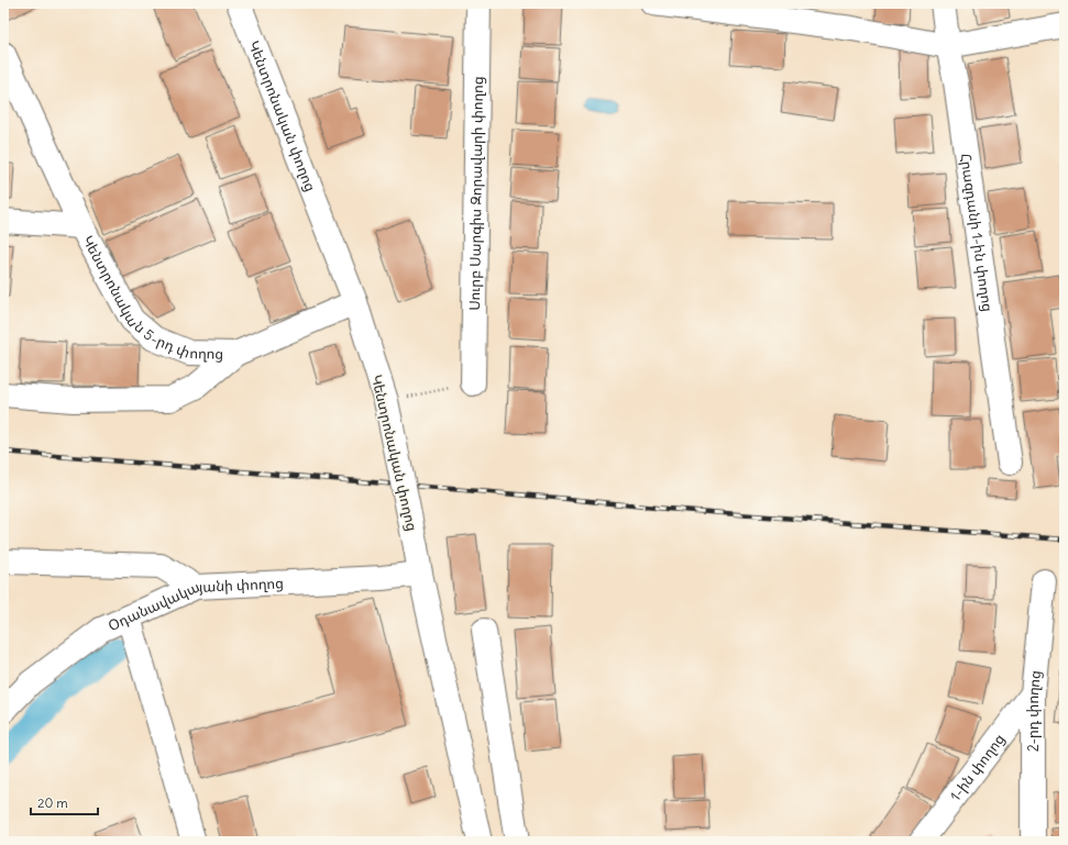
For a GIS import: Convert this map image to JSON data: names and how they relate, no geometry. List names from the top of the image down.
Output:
{
  "streets": {
    "street": [
      "Կենտրոնական փողոց",
      "Սուրբ Սարգիս Զորավարի փողոց",
      "Հրազդանի 1-ին փողոց",
      "Կենտրոնական 5-րդ փողոց",
      "Օդանավակայանի փողոց",
      "2-րդ փողոց",
      "1-ին փողոց"
    ]
  },
  "crossings": [
    ["Կենտրոնական փողոց", "Կենտրոնական 5-րդ փողոց"],
    ["Կենտրոնական փողոց", "Օդանավակայանի փողոց"],
    ["2-րդ փողոց", "1-ին փողոց"]
  ],
  "scale_bar": "20 m"
}
